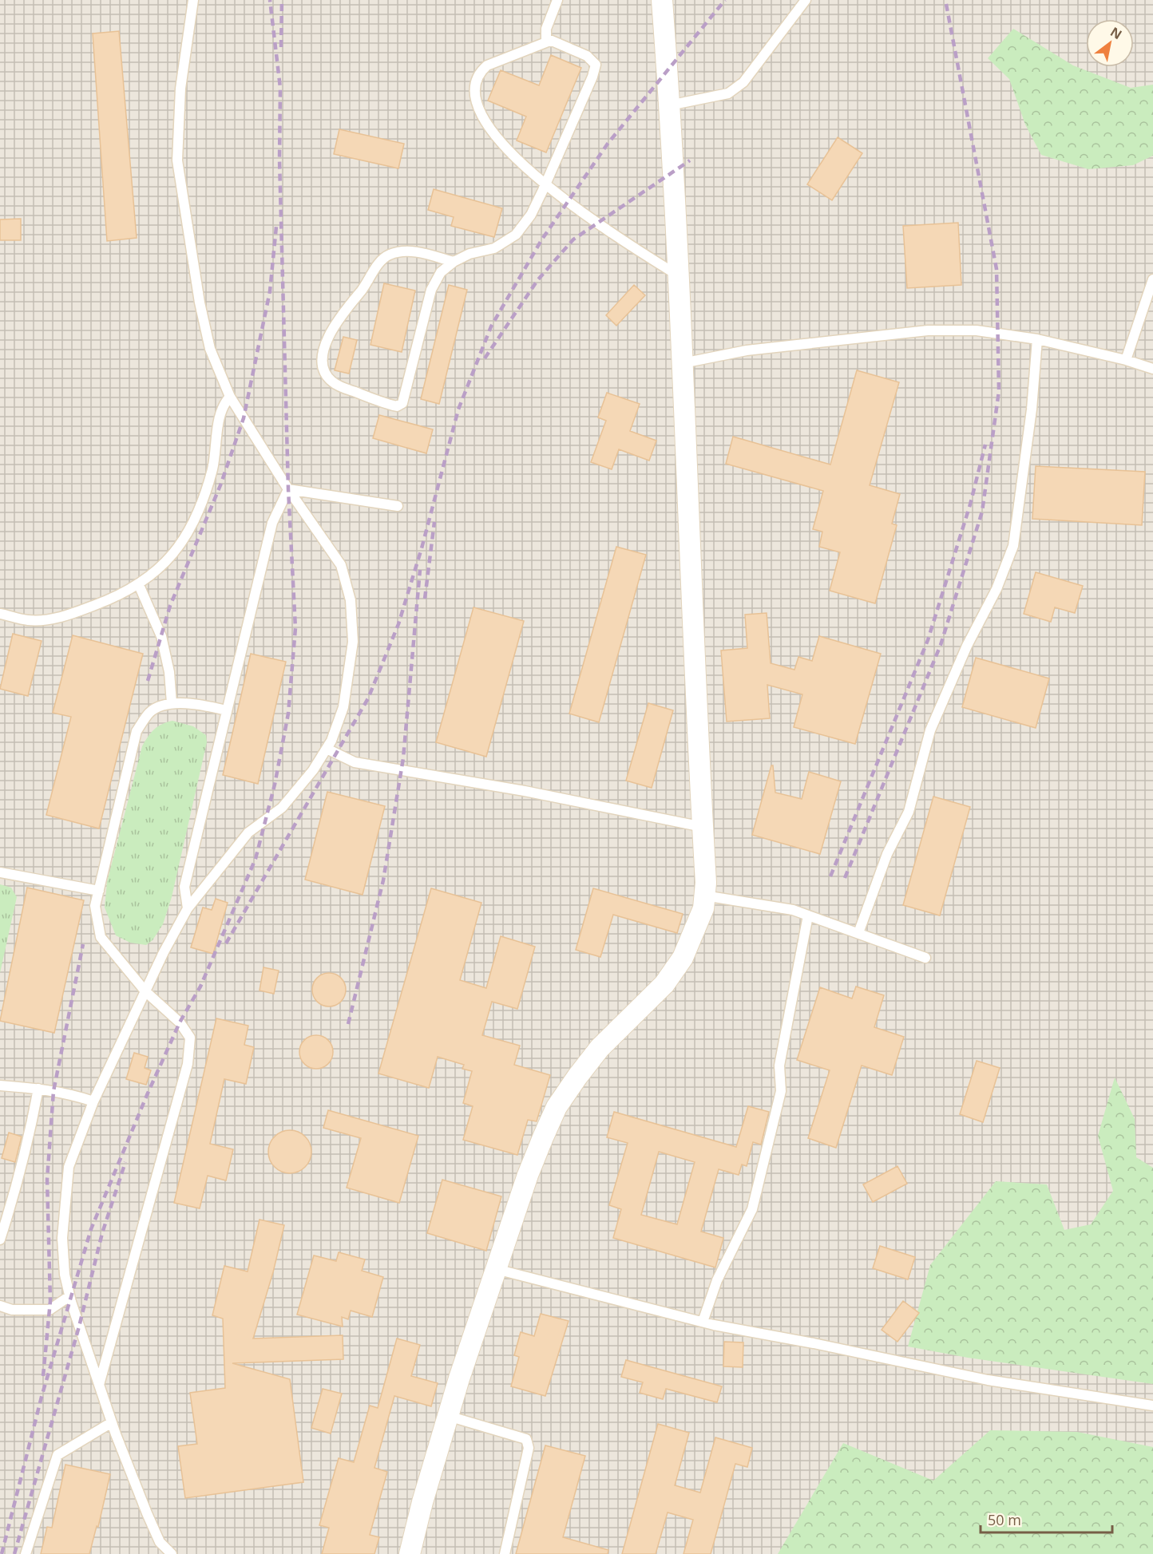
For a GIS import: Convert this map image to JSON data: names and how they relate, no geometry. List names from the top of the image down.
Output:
{
  "scale_bar": "50 m",
  "north": "top right"
}
